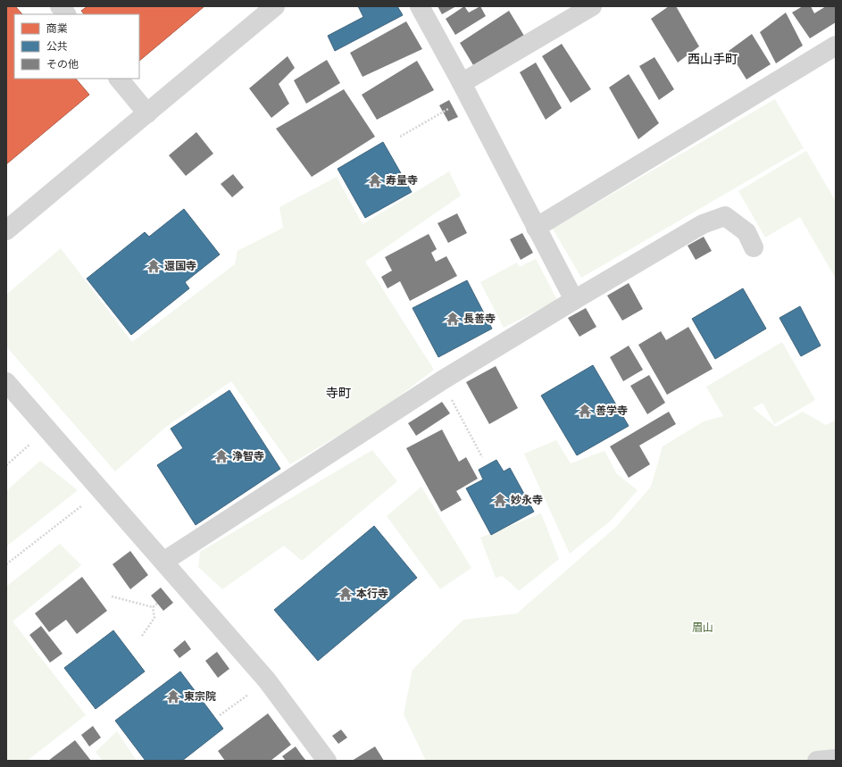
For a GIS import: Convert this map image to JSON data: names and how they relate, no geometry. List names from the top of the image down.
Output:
{
  "districts": ["西山手町", "寺町"],
  "parks": ["眉山"],
  "places": {
    "temple": [
      "寿量寺",
      "還国寺",
      "長善寺",
      "善学寺",
      "浄智寺",
      "妙永寺",
      "本行寺",
      "東宗院"
    ]
  },
  "legend": ["商業", "公共", "その他"]
}
